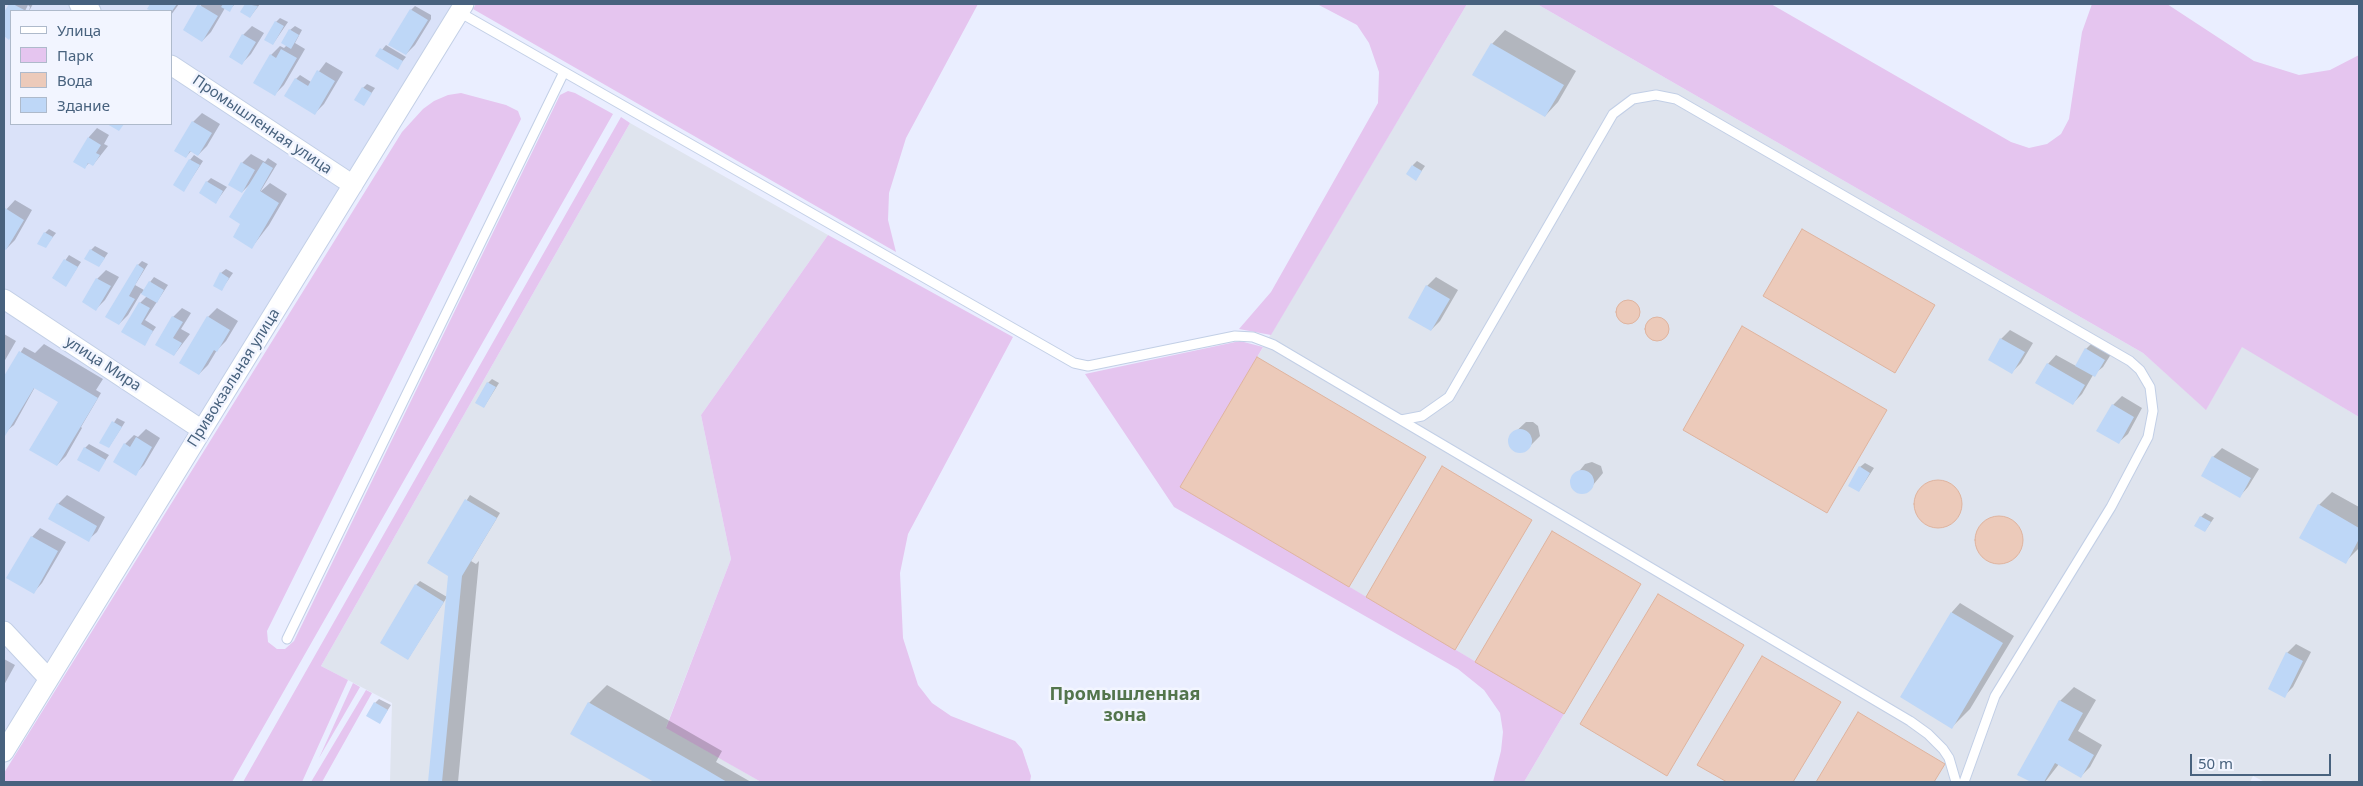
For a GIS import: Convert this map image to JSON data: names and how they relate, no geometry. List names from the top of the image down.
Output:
{
  "streets": {
    "street": ["Промышленная улица", "улица Мира", "Привокзальная улица"]
  },
  "crossings": [
    ["Промышленная улица", "Привокзальная улица"],
    ["улица Мира", "Привокзальная улица"]
  ],
  "districts": ["Промышленная зона"],
  "legend": [
    "Улица",
    "Парк",
    "Вода",
    "Здание"
  ],
  "scale_bar": "50 m"
}
